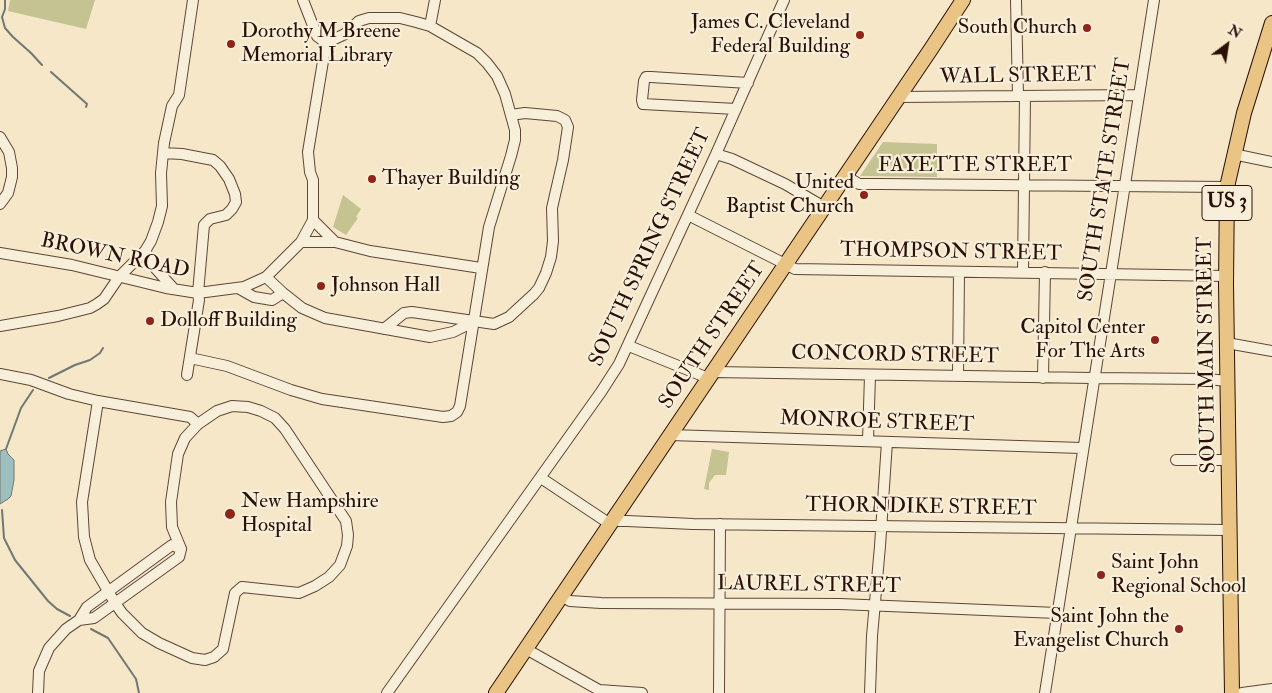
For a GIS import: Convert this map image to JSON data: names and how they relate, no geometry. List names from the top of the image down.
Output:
{
  "streets": {
    "main road": ["US 3", "SOUTH STREET", "SOUTH MAIN STREET"],
    "street": [
      "WALL STREET",
      "FAYETTE STREET",
      "SOUTH STATE STREET",
      "SOUTH SPRING STREET",
      "THOMPSON STREET",
      "BROWN ROAD",
      "CONCORD STREET",
      "MONROE STREET",
      "THORNDIKE STREET",
      "LAUREL STREET"
    ]
  },
  "crossings": [
    ["WALL STREET", "SOUTH STATE STREET"],
    ["WALL STREET", "SOUTH STREET"],
    ["FAYETTE STREET", "SOUTH STATE STREET"],
    ["FAYETTE STREET", "SOUTH STREET"],
    ["FAYETTE STREET", "SOUTH MAIN STREET"],
    ["SOUTH STATE STREET", "THOMPSON STREET"],
    ["SOUTH STATE STREET", "CONCORD STREET"],
    ["SOUTH STATE STREET", "MONROE STREET"],
    ["SOUTH STATE STREET", "THORNDIKE STREET"],
    ["SOUTH STATE STREET", "LAUREL STREET"],
    ["SOUTH SPRING STREET", "THOMPSON STREET"],
    ["SOUTH SPRING STREET", "CONCORD STREET"],
    ["SOUTH SPRING STREET", "THORNDIKE STREET"],
    ["THOMPSON STREET", "SOUTH STREET"],
    ["THOMPSON STREET", "SOUTH MAIN STREET"],
    ["SOUTH STREET", "CONCORD STREET"],
    ["SOUTH STREET", "MONROE STREET"],
    ["SOUTH STREET", "THORNDIKE STREET"],
    ["SOUTH STREET", "LAUREL STREET"],
    ["SOUTH MAIN STREET", "CONCORD STREET"],
    ["SOUTH MAIN STREET", "THORNDIKE STREET"]
  ],
  "places": [
    "South Church",
    "James C. Cleveland Federal Building",
    "Dorothy M Breene Memorial Library",
    "Thayer Building",
    "United Baptist Church",
    "Johnson Hall",
    "Dolloff Building",
    "Capitol Center For The Arts",
    "New Hampshire Hospital",
    "Saint John Regional School",
    "Saint John the Evangelist Church"
  ],
  "north": "top right"
}
